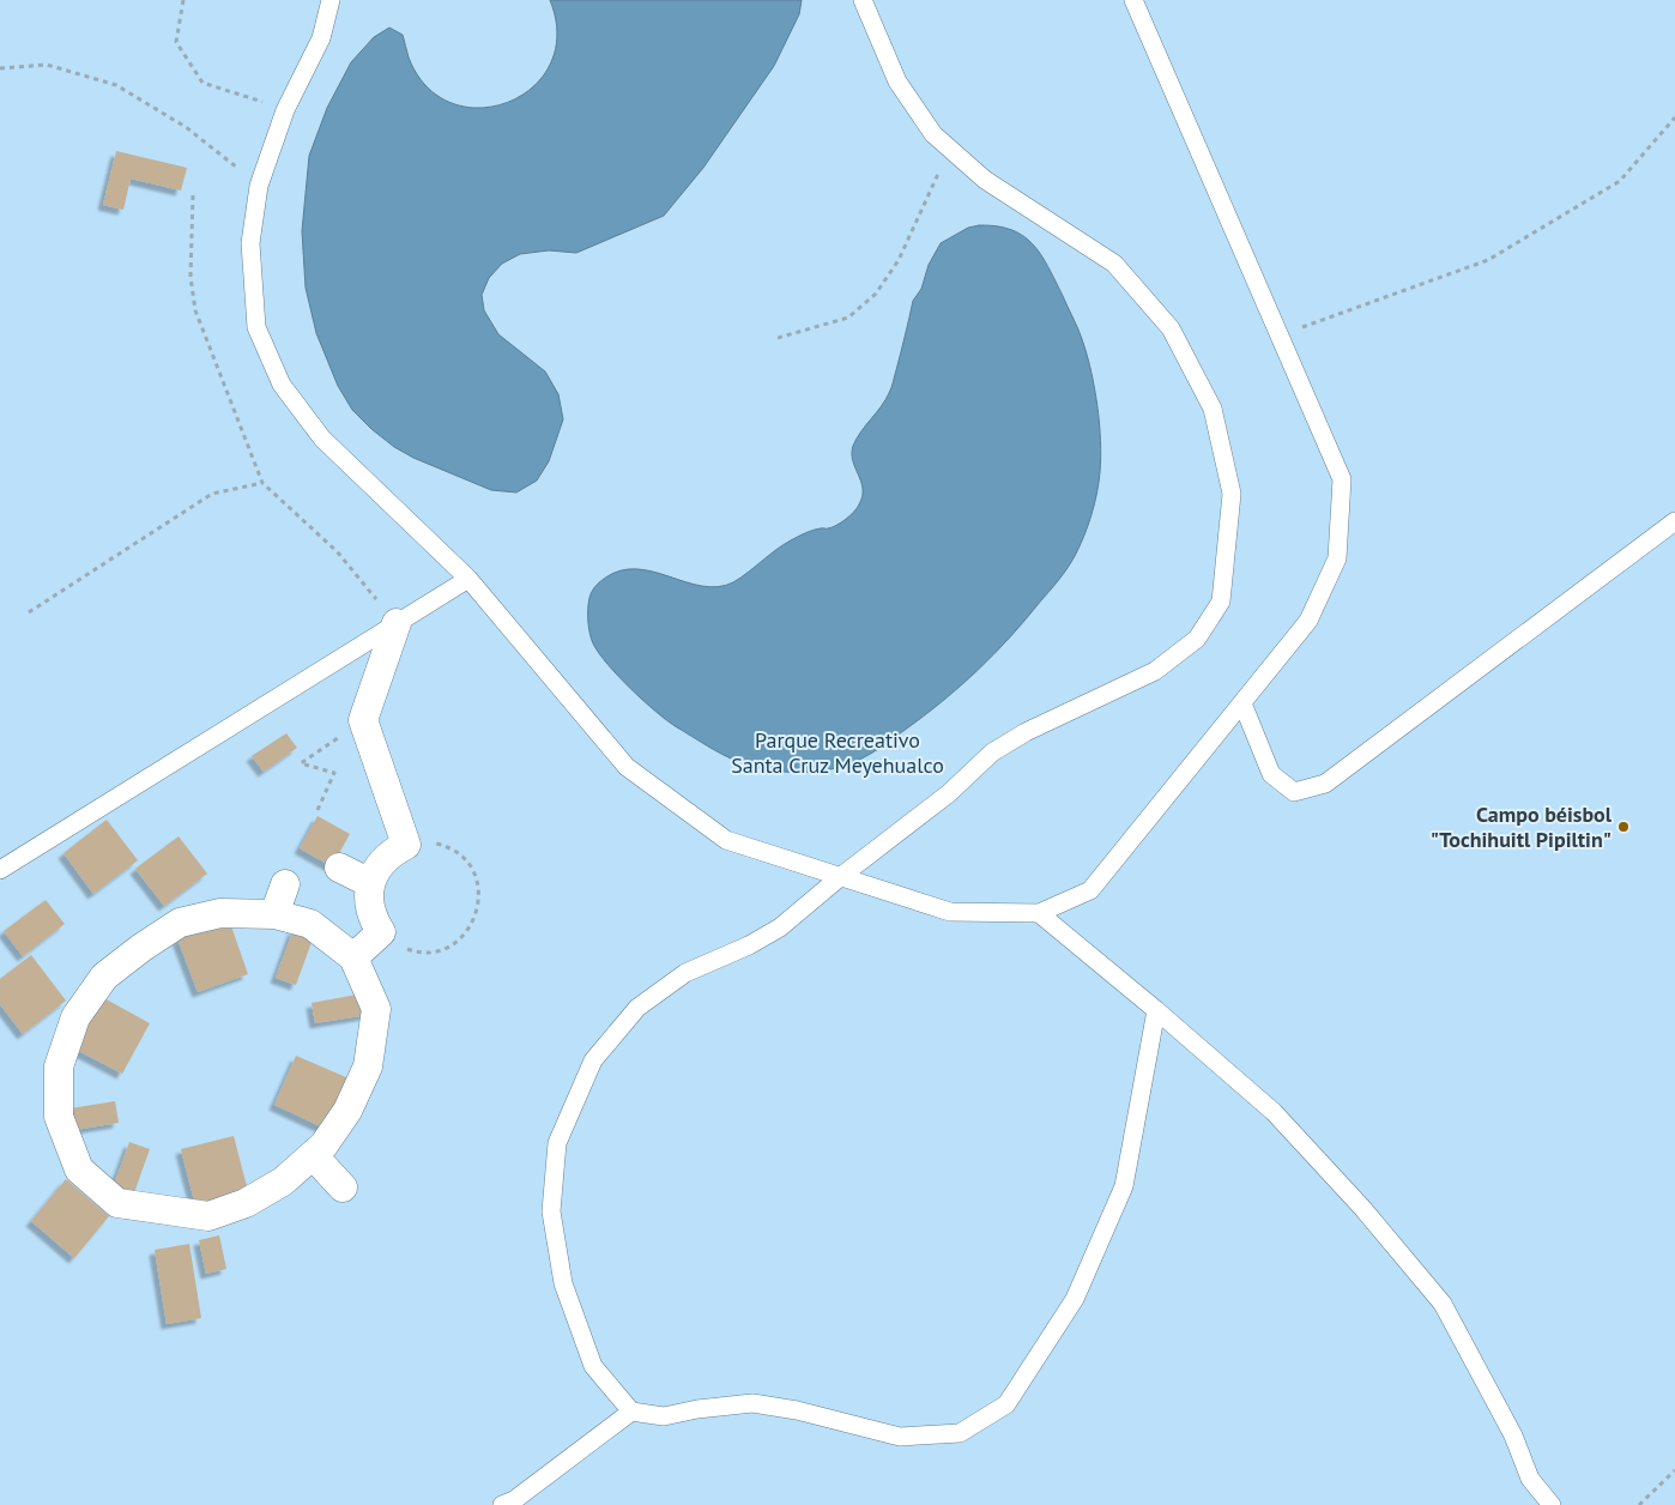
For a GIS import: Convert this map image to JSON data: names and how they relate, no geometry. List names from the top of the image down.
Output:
{
  "parks": ["Parque Recreativo Santa Cruz Meyehualco"],
  "places": ["Campo béisbol \"Tochihuitl Pipiltin\""]
}
